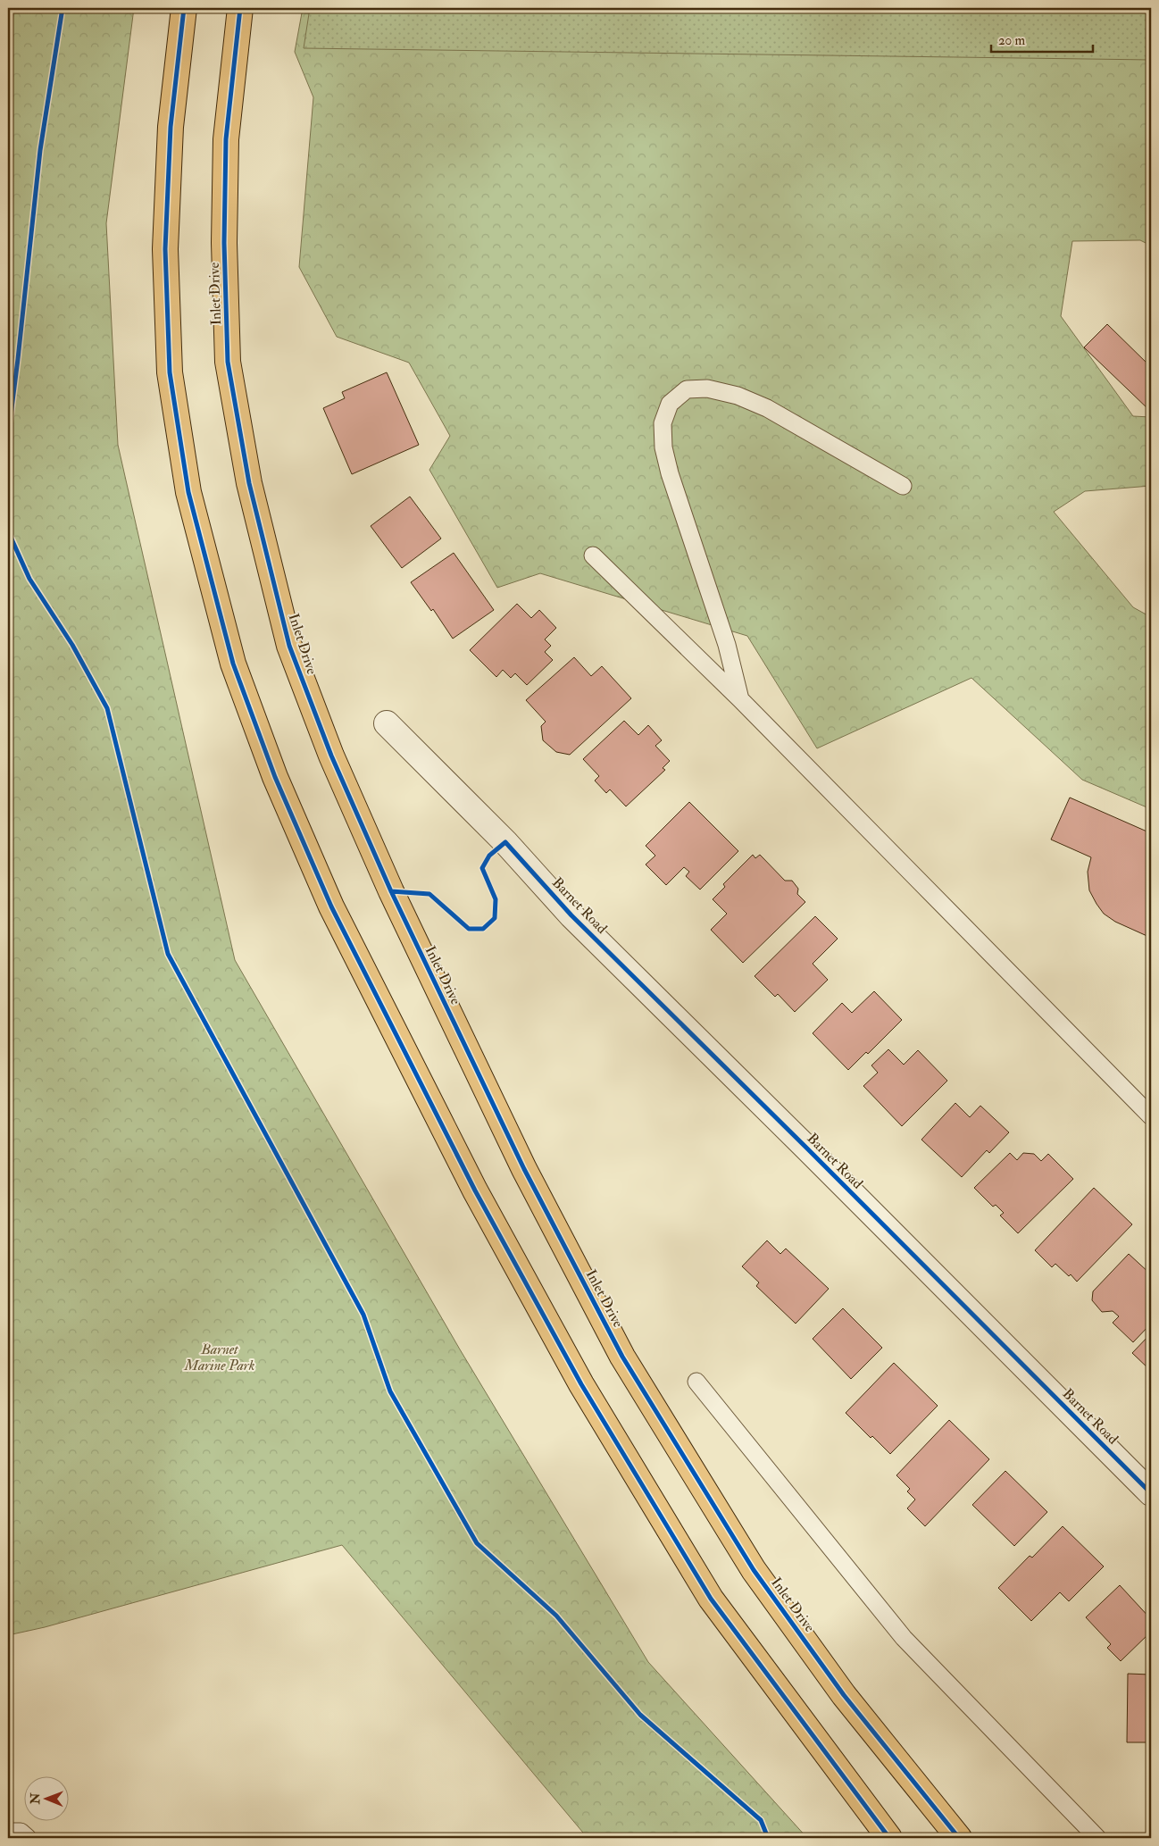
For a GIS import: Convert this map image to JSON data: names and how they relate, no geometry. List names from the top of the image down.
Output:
{
  "streets": {
    "main road": ["Inlet Drive"],
    "street": ["Barnet Road"]
  },
  "parks": ["Barnet Marine Park"],
  "scale_bar": "20 m",
  "north": "left"
}
